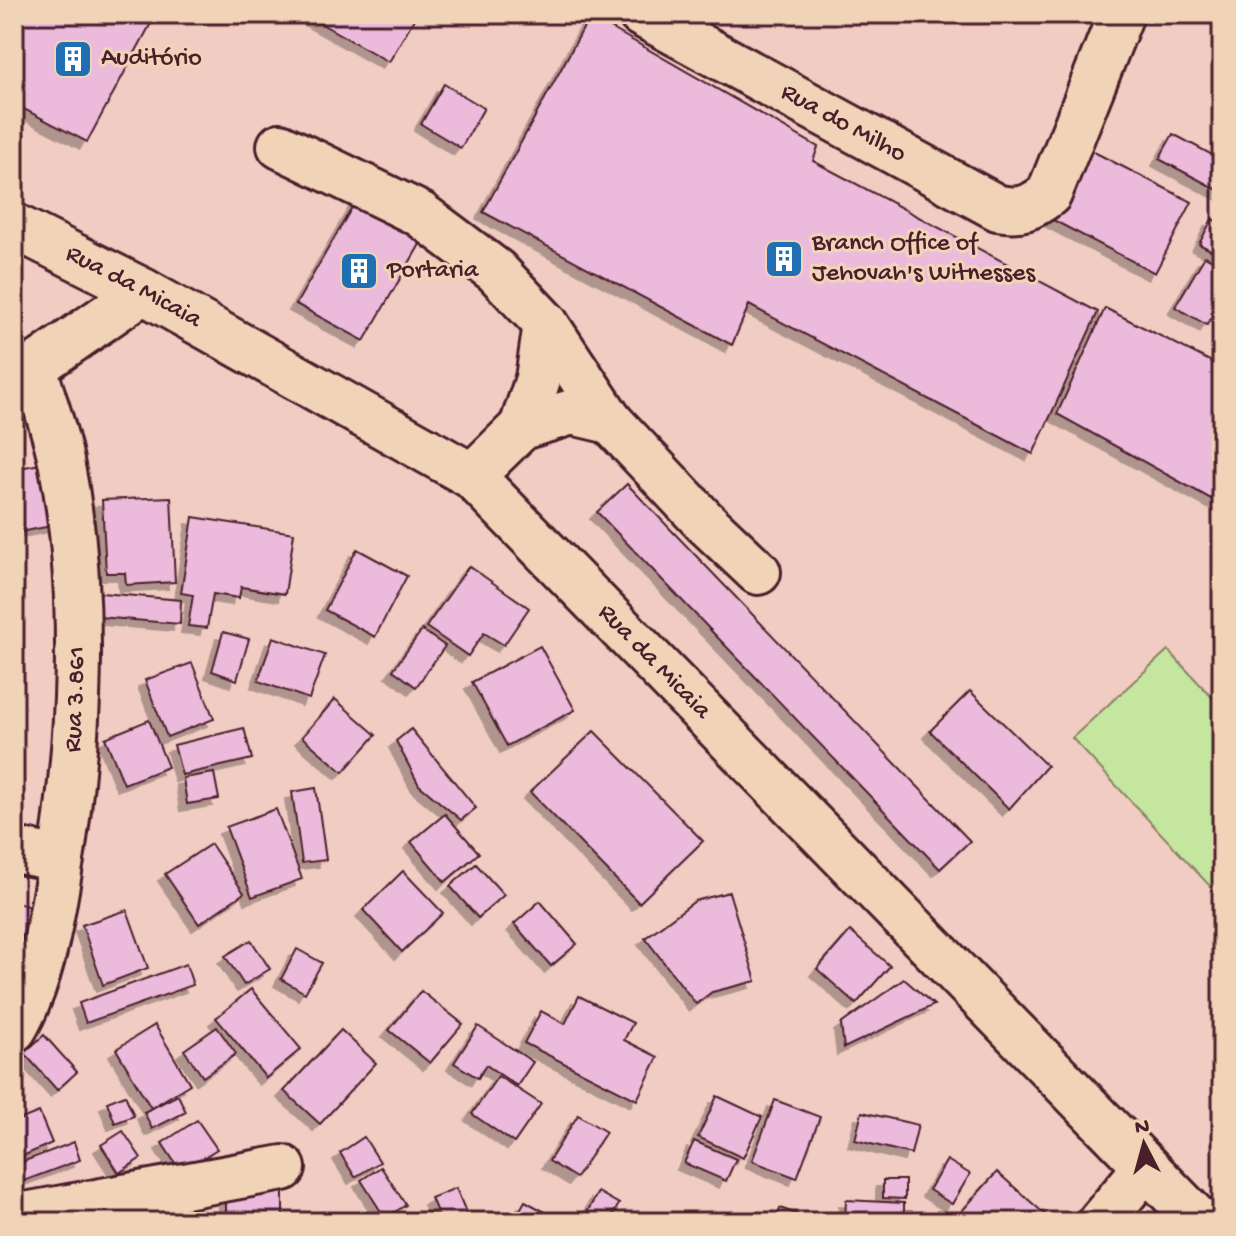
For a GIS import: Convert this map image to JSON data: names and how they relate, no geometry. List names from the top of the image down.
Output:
{
  "streets": {
    "street": ["Rua do Milho", "Rua da Micaia", "Rua 3.861"]
  },
  "places": {
    "building": ["Auditório", "Branch Office of Jehovah's Witnesses", "Portaria"]
  },
  "north": "top"
}
